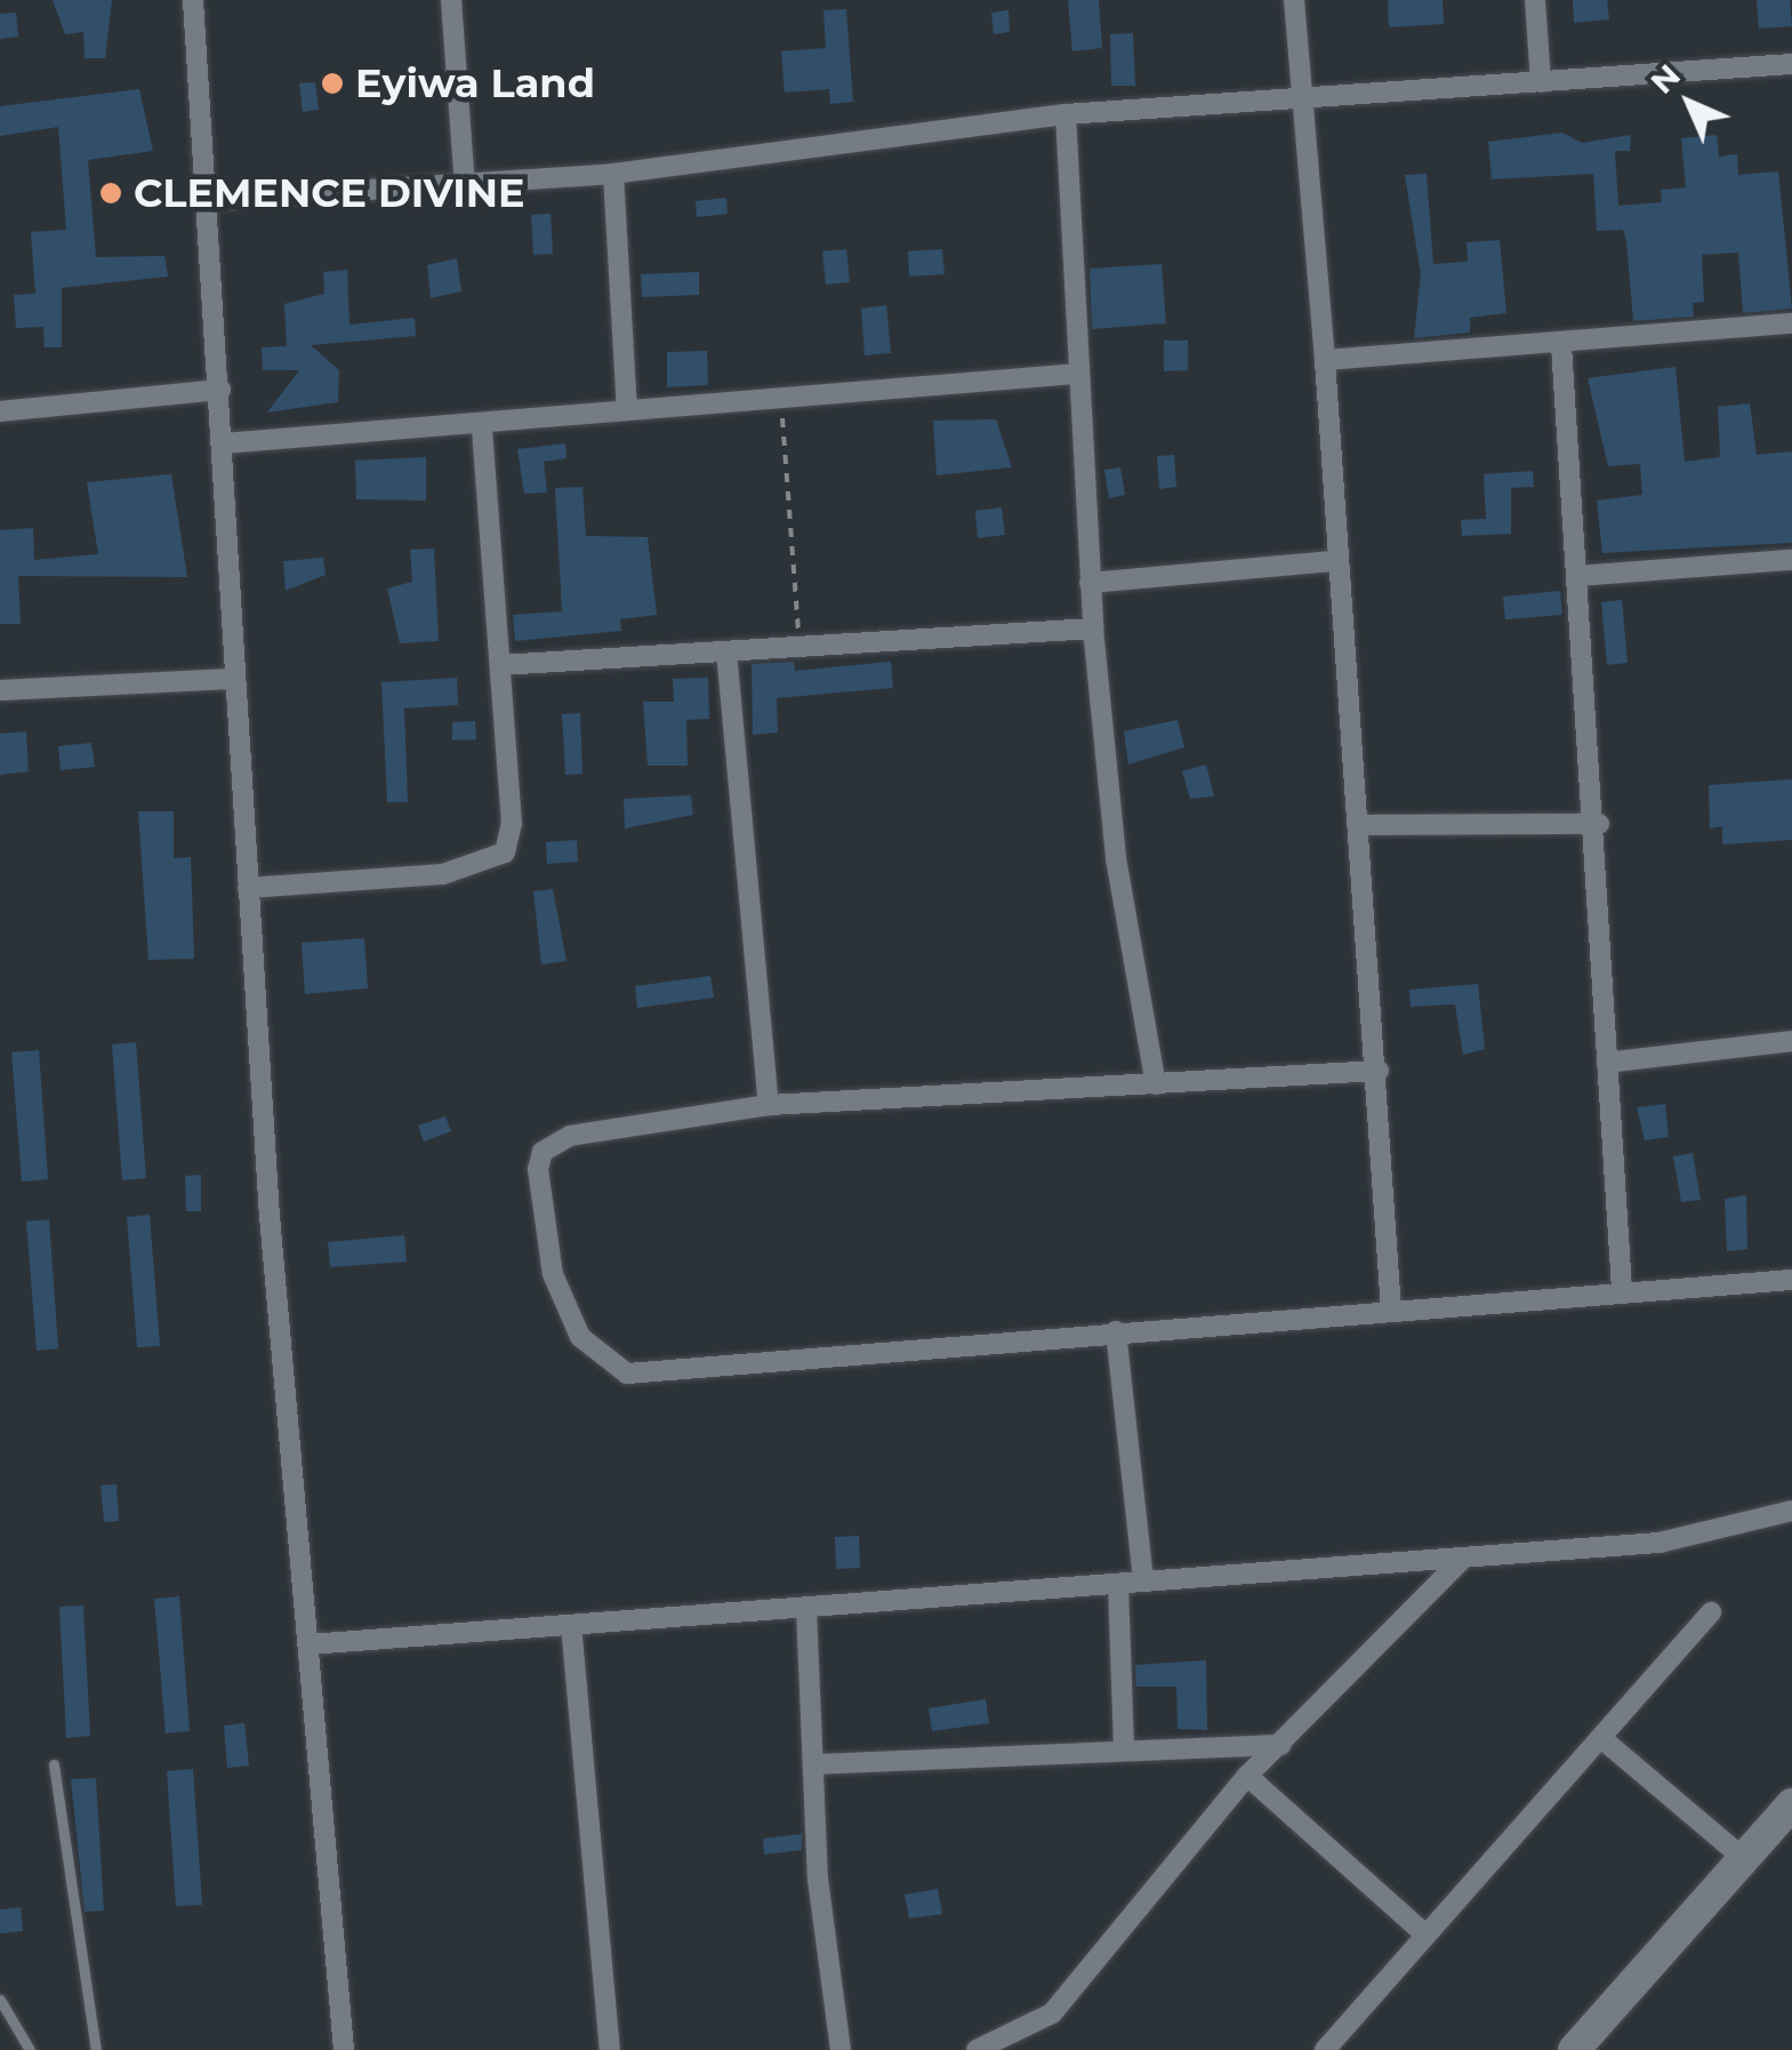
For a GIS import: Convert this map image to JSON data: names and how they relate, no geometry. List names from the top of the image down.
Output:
{
  "places": ["Eyiwa Land", "CLEMENCE DIVINE"],
  "north": "top left"
}
